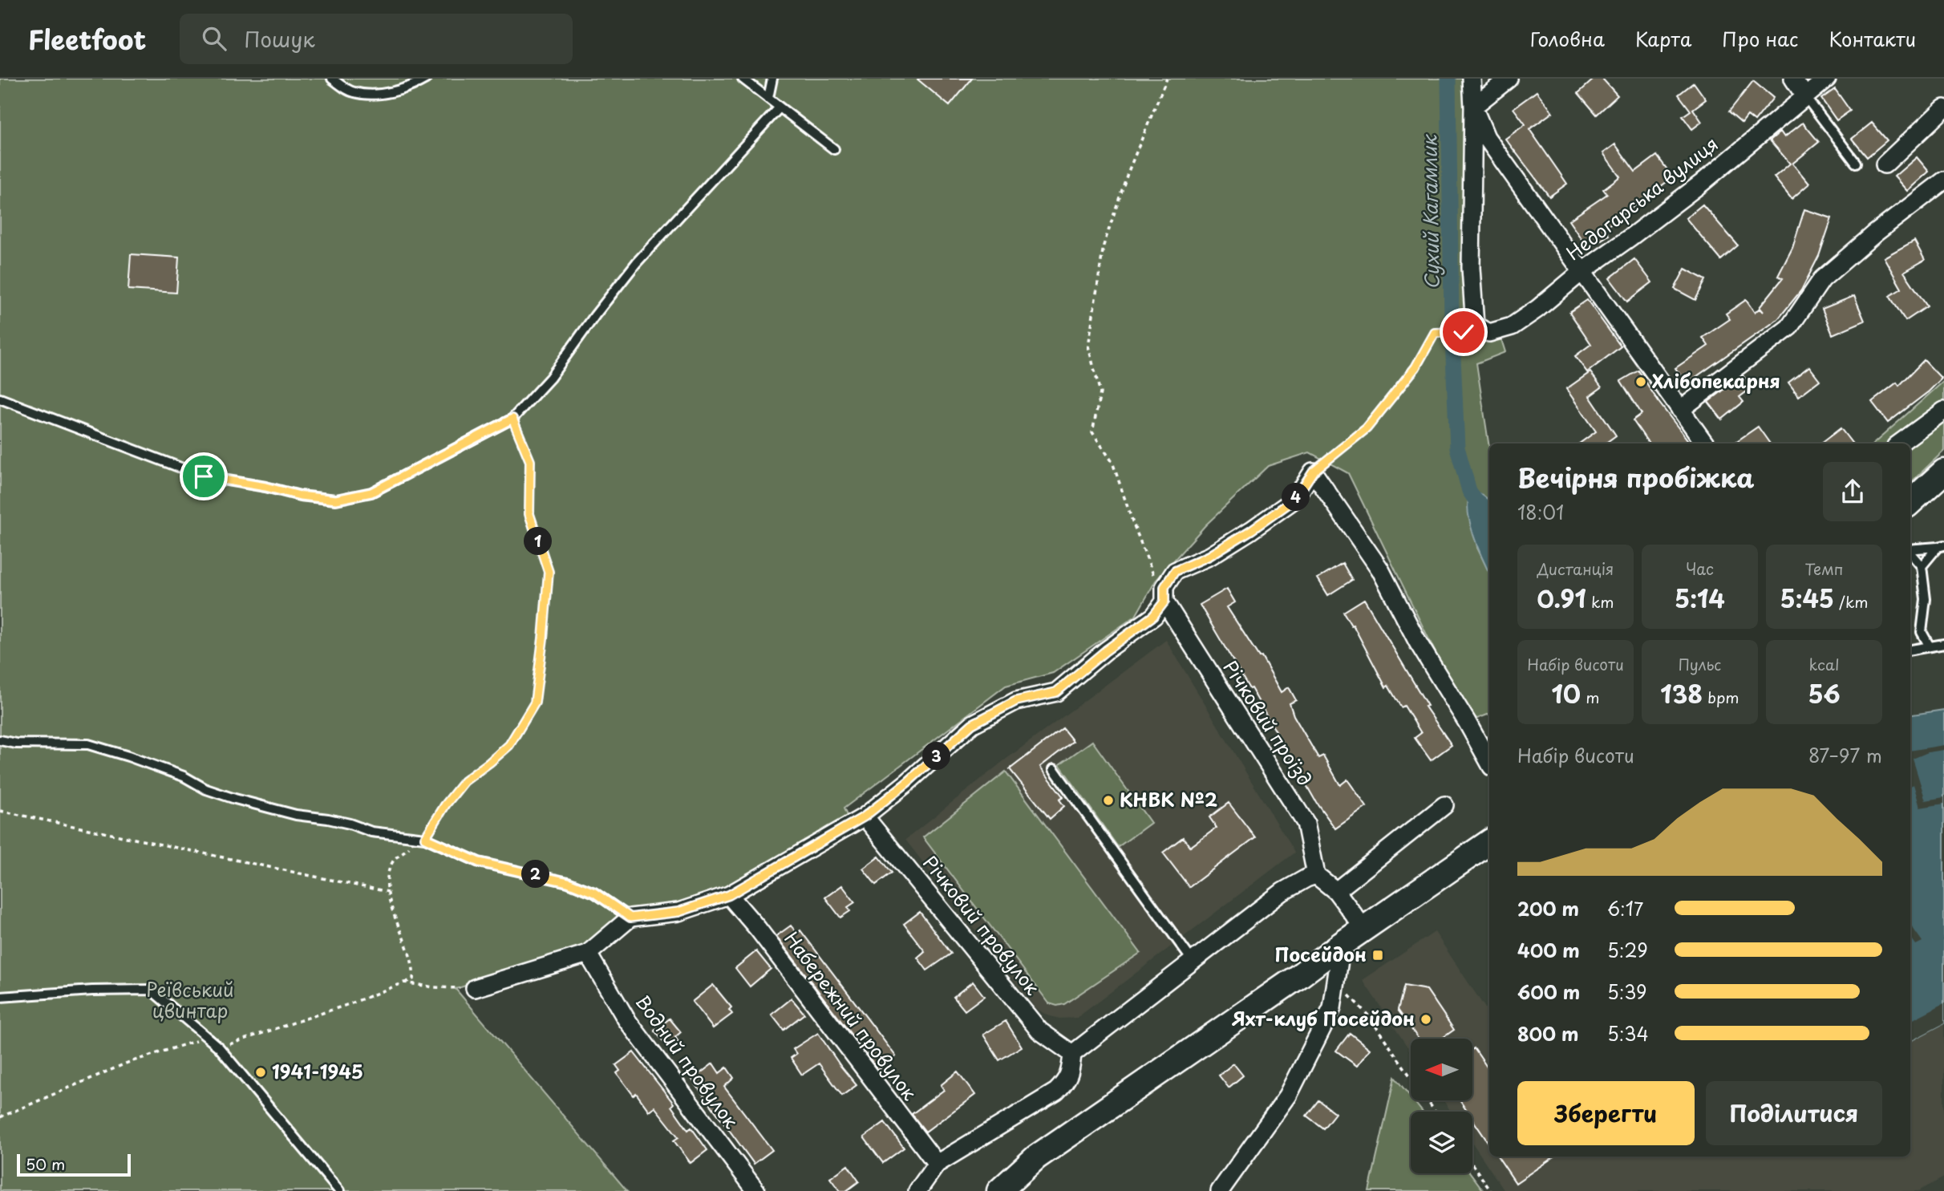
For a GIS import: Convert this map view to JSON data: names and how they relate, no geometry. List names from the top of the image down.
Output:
{
  "streets": {
    "street": [
      "Недогарська вулиця",
      "Річковий проїзд",
      "Річковий провулок",
      "Набережний провулок",
      "Водний провулок"
    ]
  },
  "water": ["Сухий Кагамлик"],
  "parks": ["Реївський цвинтар"],
  "places": {
    "other": [
      "Хлібопекарня",
      "КНВК №2",
      "Яхт-клуб Посейдон",
      "1941-1945"
    ],
    "transit": ["Посейдон"]
  },
  "scale_bar": "50 m",
  "north": "left",
  "page": {
    "header": "Fleetfoot",
    "search": "Пошук",
    "nav": [
      "Головна",
      "Карта",
      "Про нас",
      "Контакти"
    ],
    "heading": ["Вечірня пробіжка", "18:01"],
    "pins": [
      "4",
      "1",
      "3",
      "2"
    ],
    "stats": [
      ["Дистанція", "0.91 km"],
      ["Час", "5:14"],
      ["Темп", "5:45 /km"],
      ["Набір висоти", "10 m"],
      ["Пульс", "138 bpm"],
      ["kcal", "56"]
    ],
    "chart": ["Набір висоти", "87–97 m"],
    "list": [
      {
        "name": "200 m",
        "note": "6:17"
      },
      {
        "name": "400 m",
        "note": "5:29"
      },
      {
        "name": "600 m",
        "note": "5:39"
      },
      {
        "name": "800 m",
        "note": "5:34"
      }
    ],
    "buttons": ["Зберегти", "Поділитися"],
    "scale": "50 m"
  }
}
